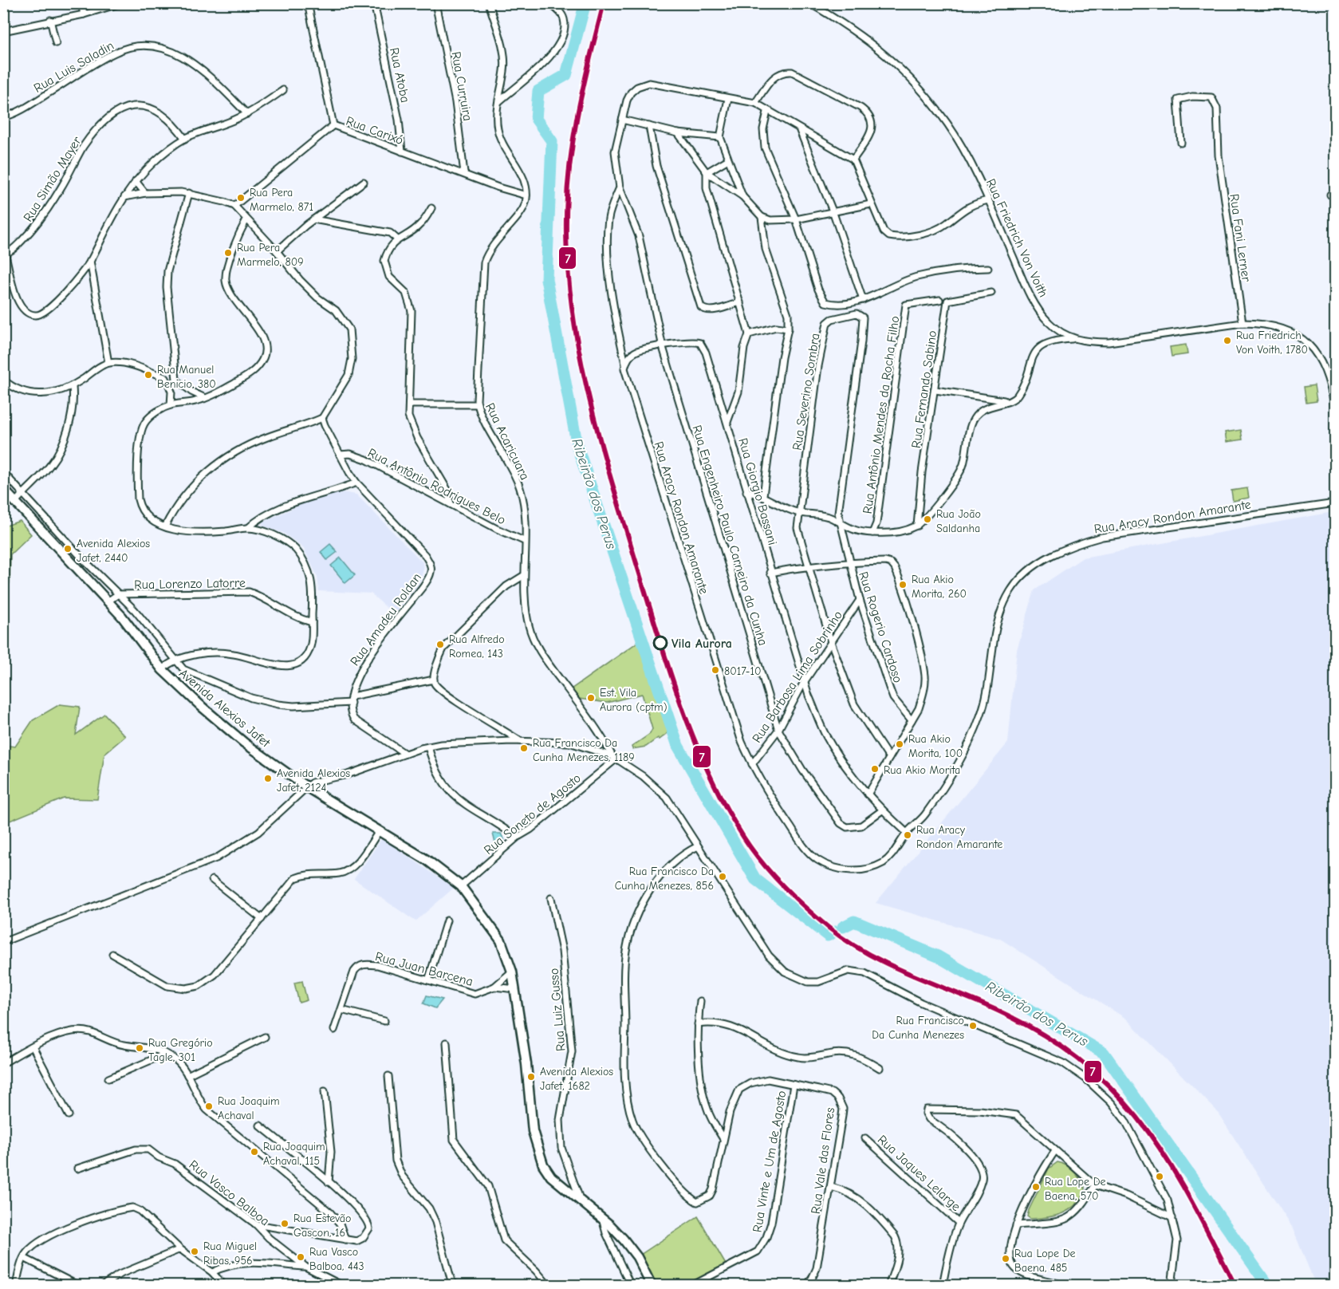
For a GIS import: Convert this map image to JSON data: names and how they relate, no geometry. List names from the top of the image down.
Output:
{
  "streets": {
    "main road": ["Avenida Alexios Jafet"],
    "street": [
      "Rua Luis Saladin",
      "Rua Atoba",
      "Rua Curruira",
      "Rua Carixó",
      "Rua Simão Mayer",
      "Rua Friedrich Von Voith",
      "Rua Fani Lerner",
      "Rua Fernando Sabino",
      "Rua Severino Sombra",
      "Rua Antônio Mendes da Rocha Filho",
      "Rua Acaricuara",
      "Rua Antônio Rodrigues Belo",
      "Rua Giorgio Bassani",
      "Rua Aracy Rondon Amarante",
      "Rua Engenheiro Paulo Carneiro da Cunha",
      "Rua Lorenzo Latorre",
      "Rua Amadeu Roldan",
      "Rua Rogerio Cardoso",
      "Rua Barbosa Lima Sobrinho",
      "Rua Soneto de Agosto",
      "Rua Juan Barcena",
      "Rua Luiz Gusso",
      "Rua Vale das Flores",
      "Rua Vinte e Um de Agosto",
      "Rua Jaques Lelarge",
      "Rua Vasco Balboa"
    ]
  },
  "crossings": [
    ["Rua Atoba", "Rua Carixó"],
    ["Rua Curruira", "Rua Carixó"],
    ["Rua Carixó", "Rua Acaricuara"],
    ["Rua Friedrich Von Voith", "Rua Fani Lerner"],
    ["Rua Severino Sombra", "Rua Rogerio Cardoso"],
    ["Rua Severino Sombra", "Rua Barbosa Lima Sobrinho"],
    ["Rua Acaricuara", "Rua Antônio Rodrigues Belo"],
    ["Rua Acaricuara", "Rua Soneto de Agosto"],
    ["Rua Antônio Rodrigues Belo", "Rua Amadeu Roldan"],
    ["Rua Giorgio Bassani", "Rua Engenheiro Paulo Carneiro da Cunha"],
    ["Rua Giorgio Bassani", "Rua Barbosa Lima Sobrinho"],
    ["Rua Aracy Rondon Amarante", "Rua Engenheiro Paulo Carneiro da Cunha"],
    ["Rua Aracy Rondon Amarante", "Rua Barbosa Lima Sobrinho"],
    ["Rua Engenheiro Paulo Carneiro da Cunha", "Rua Barbosa Lima Sobrinho"],
    ["Rua Lorenzo Latorre", "Avenida Alexios Jafet"],
    ["Rua Rogerio Cardoso", "Rua Barbosa Lima Sobrinho"],
    ["Avenida Alexios Jafet", "Rua Soneto de Agosto"],
    ["Avenida Alexios Jafet", "Rua Juan Barcena"],
    ["Avenida Alexios Jafet", "Rua Luiz Gusso"],
    ["Rua Vale das Flores", "Rua Vinte e Um de Agosto"]
  ],
  "water": ["Ribeirão dos Perus"],
  "places": [
    "Rua Pera Marmelo, 871",
    "Rua Pera Marmelo, 809",
    "Rua Friedrich Von Voith, 1780",
    "Rua Manuel Benicio, 380",
    "Rua João Saldanha",
    "Avenida Alexios Jafet, 2440",
    "Rua Akio Morita, 260",
    "Vila Aurora",
    "Rua Alfredo Romea, 143",
    "8017-10",
    "Est. Vila Aurora (cptm)",
    "Rua Akio Morita, 100",
    "Rua Francisco Da Cunha Menezes, 1189",
    "Rua Akio Morita",
    "Avenida Alexios Jafet, 2124",
    "Rua Aracy Rondon Amarante",
    "Rua Francisco Da Cunha Menezes, 856",
    "Rua Francisco Da Cunha Menezes",
    "Rua Gregório Tagle, 301",
    "Avenida Alexios Jafet, 1682",
    "Rua Joaquim Achaval",
    "Rua Joaquim Achaval, 115",
    "Rua Lope De Baena, 570",
    "Rua Estevão Gascon, 16",
    "Rua Miguel Ribas, 956",
    "Rua Vasco Balboa, 443",
    "Rua Lope De Baena, 485"
  ],
  "lines": ["transit line 7"]
}
